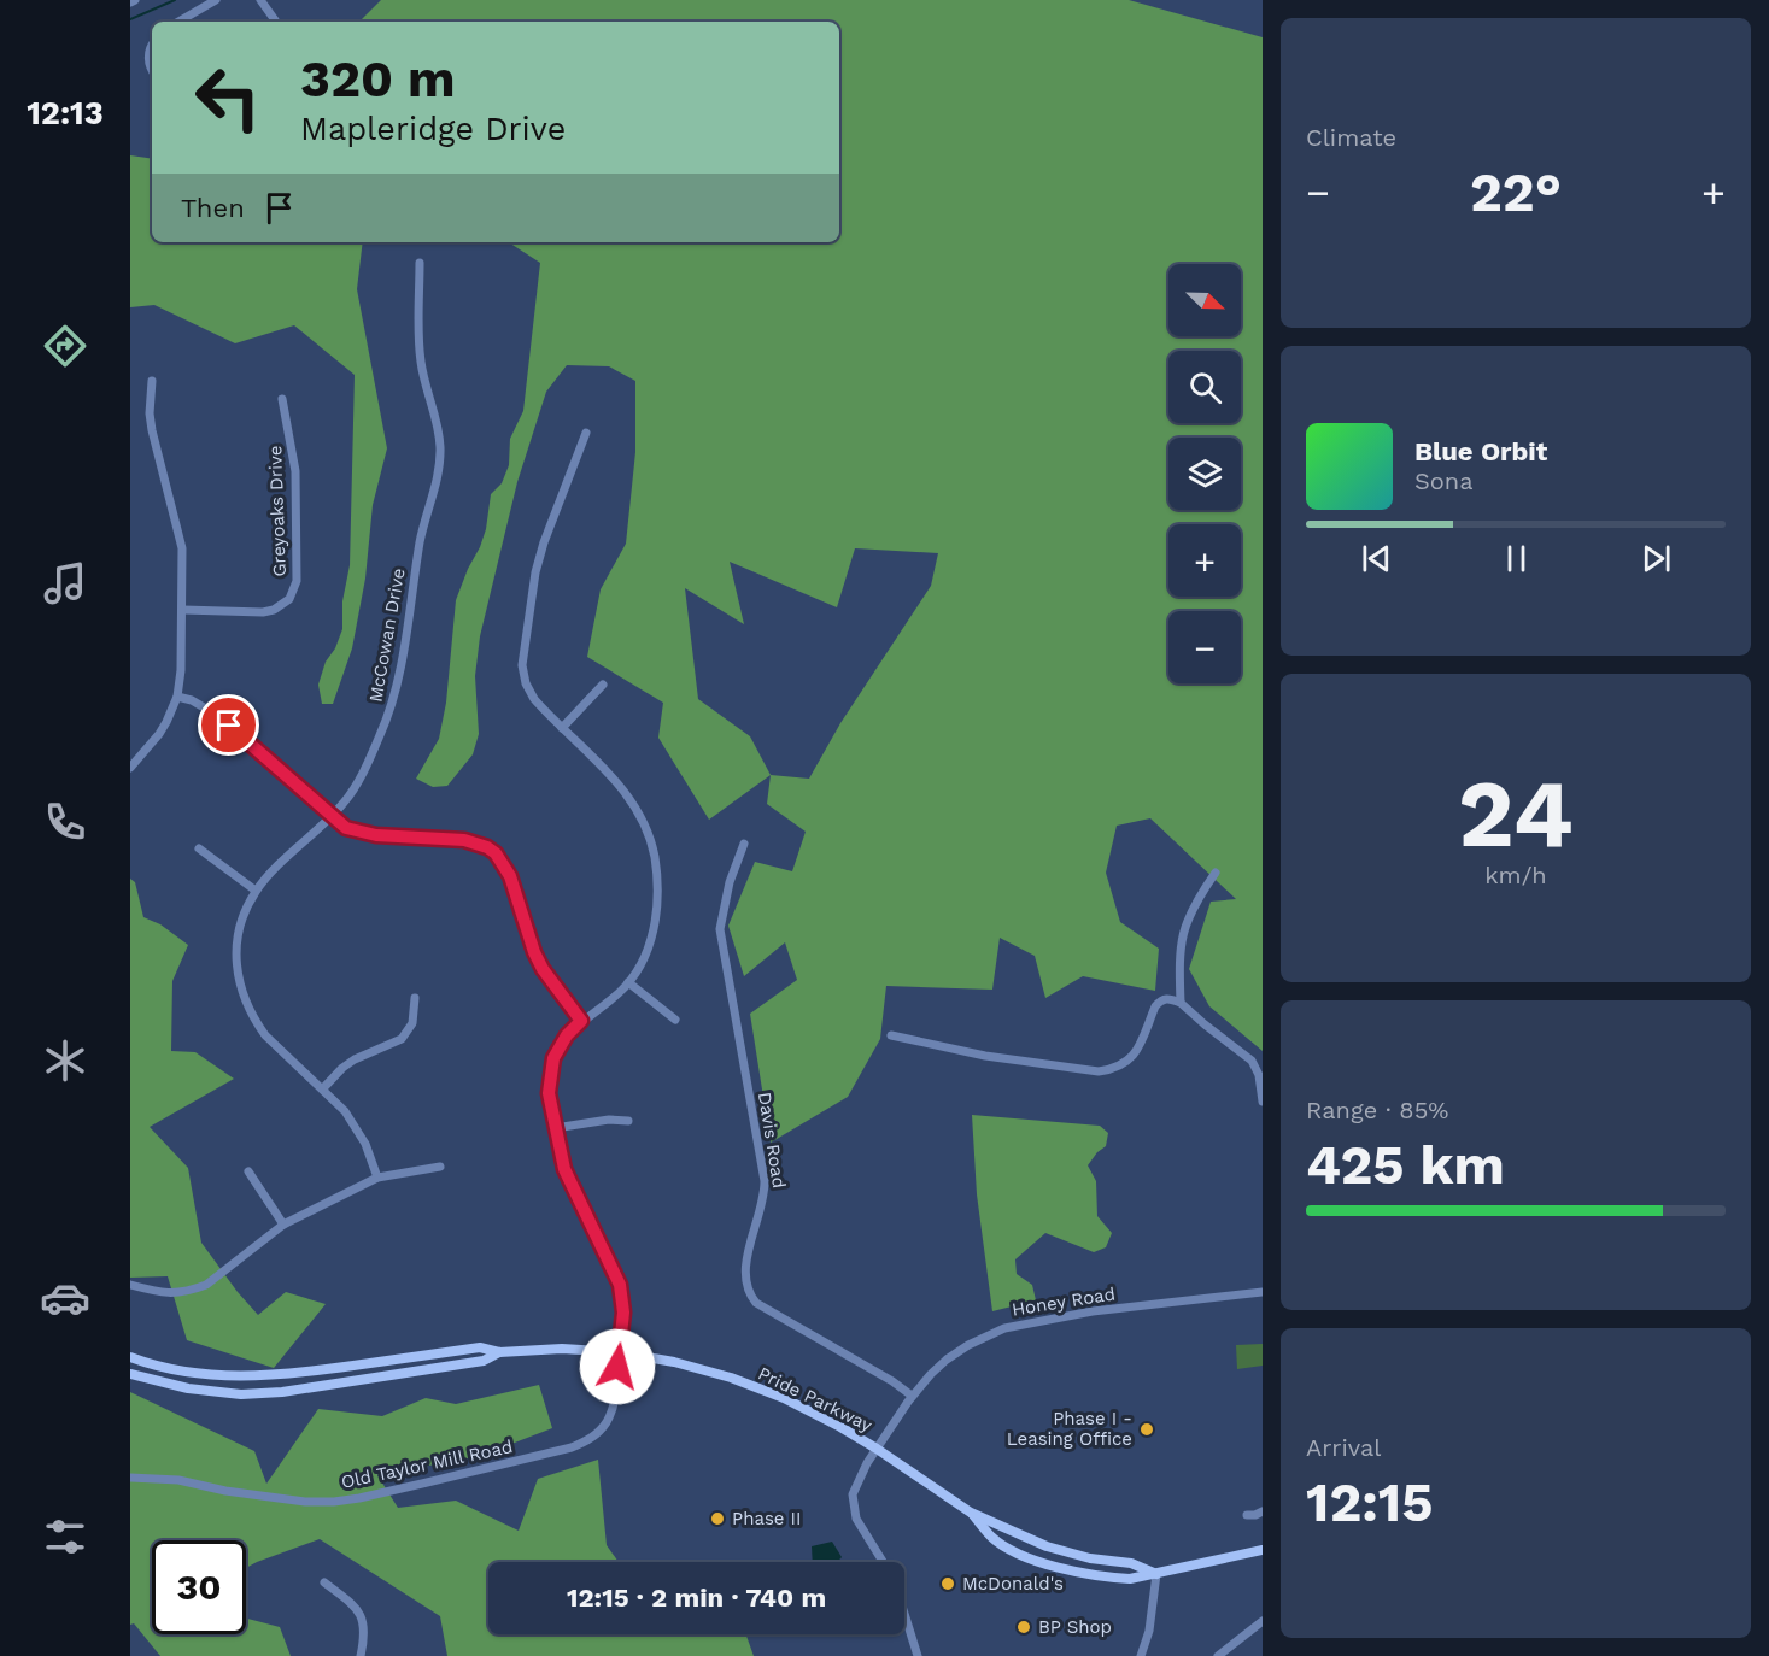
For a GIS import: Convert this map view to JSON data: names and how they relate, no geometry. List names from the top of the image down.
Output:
{
  "streets": {
    "main road": ["Pride Parkway"],
    "street": [
      "Greyoaks Drive",
      "McCowan Drive",
      "Davis Road",
      "Honey Road",
      "Old Taylor Mill Road"
    ]
  },
  "crossings": [
    ["Davis Road", "Honey Road"],
    ["Honey Road", "Pride Parkway"],
    ["Pride Parkway", "Old Taylor Mill Road"]
  ],
  "places": [
    "Phase I - Leasing Office",
    "Phase II",
    "McDonald's",
    "BP Shop"
  ],
  "north": "bottom right",
  "page": {
    "tabs": "12:13",
    "tile": [
      "Climate",
      ["24", "km/h"],
      ["Range · 85%", "425 km"],
      ["Arrival", "12:15"]
    ],
    "turn": ["320 m", "Mapleridge Drive"],
    "heat": ["−", "22°", "+"],
    "then": "Then",
    "map_buttons": ["+", "−"],
    "song": ["Blue Orbit", "Sona"],
    "limit": "30",
    "trip": "12:15 · 2 min · 740 m"
  }
}
